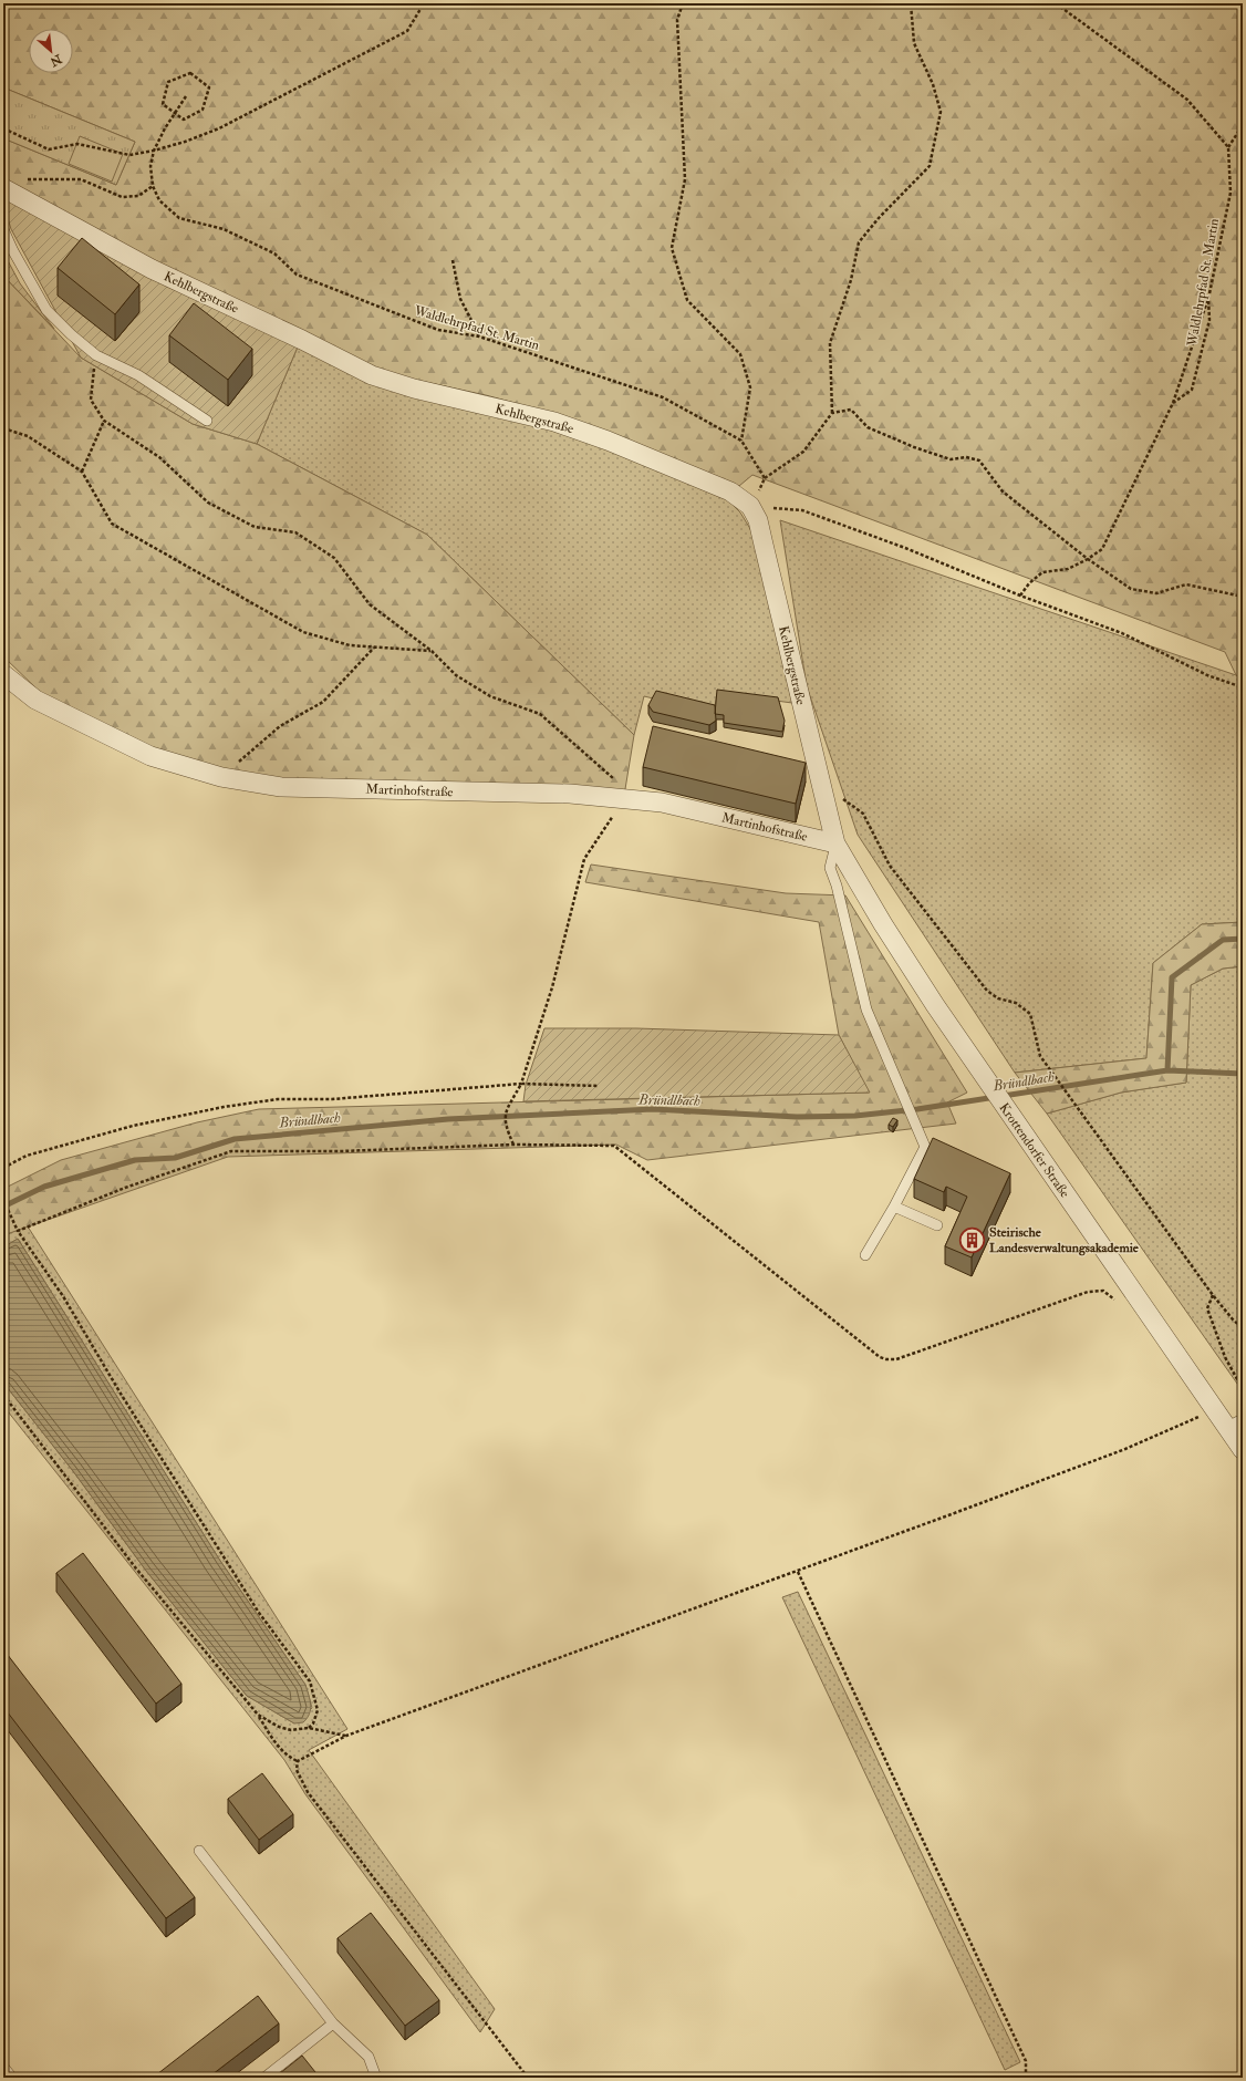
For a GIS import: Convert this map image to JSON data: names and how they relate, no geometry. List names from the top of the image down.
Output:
{
  "streets": {
    "street": ["Kehlbergstraße", "Martinhofstraße", "Krottendorfer Straße"],
    "path": ["Waldlehrpfad St. Martin"]
  },
  "crossings": [
    ["Kehlbergstraße", "Martinhofstraße"],
    ["Kehlbergstraße", "Krottendorfer Straße"],
    ["Martinhofstraße", "Krottendorfer Straße"]
  ],
  "water": ["Bründlbach"],
  "places": {
    "building": ["Steirische Landesverwaltungsakademie"]
  },
  "north": "bottom right"
}
